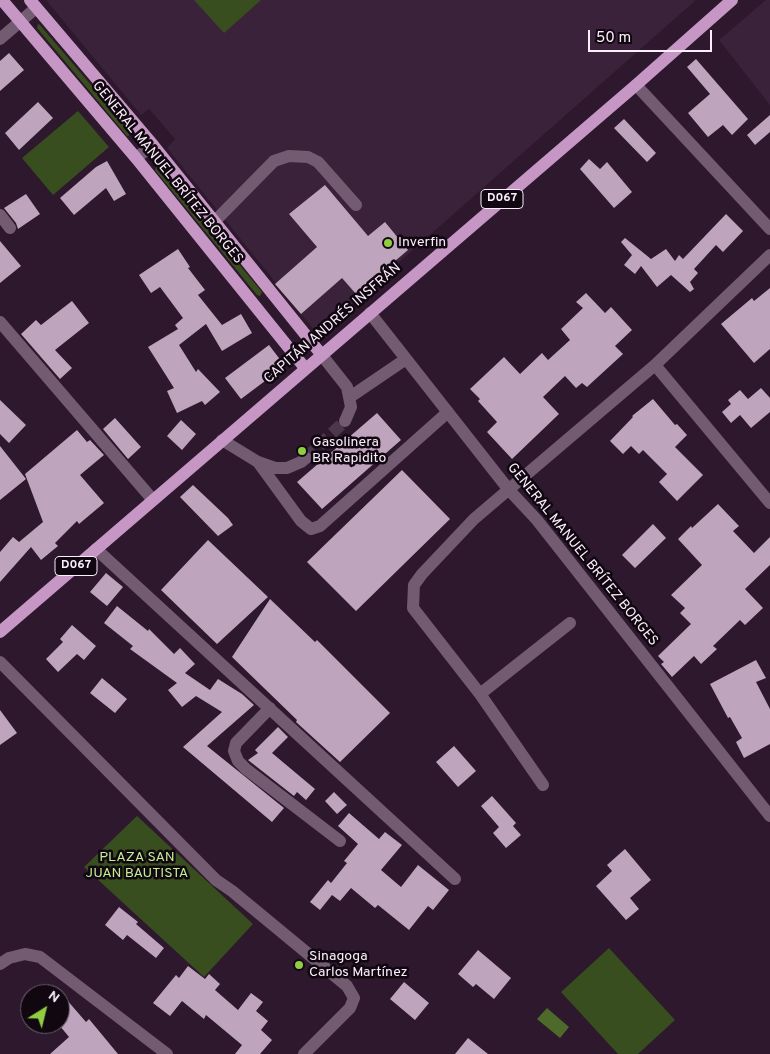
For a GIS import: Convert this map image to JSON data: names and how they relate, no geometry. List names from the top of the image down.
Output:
{
  "streets": {
    "main road": ["GENERAL MANUEL BRÍTEZ BORGES", "D067", "CAPITÁN ANDRÉS INSFRÁN"]
  },
  "crossings": [
    ["GENERAL MANUEL BRÍTEZ BORGES", "CAPITÁN ANDRÉS INSFRÁN"]
  ],
  "parks": ["PLAZA SAN JUAN BAUTISTA"],
  "places": ["Inverfin", "Gasolinera BR Rapidito", "Sinagoga Carlos Martínez"],
  "scale_bar": "50 m",
  "north": "top right"
}
